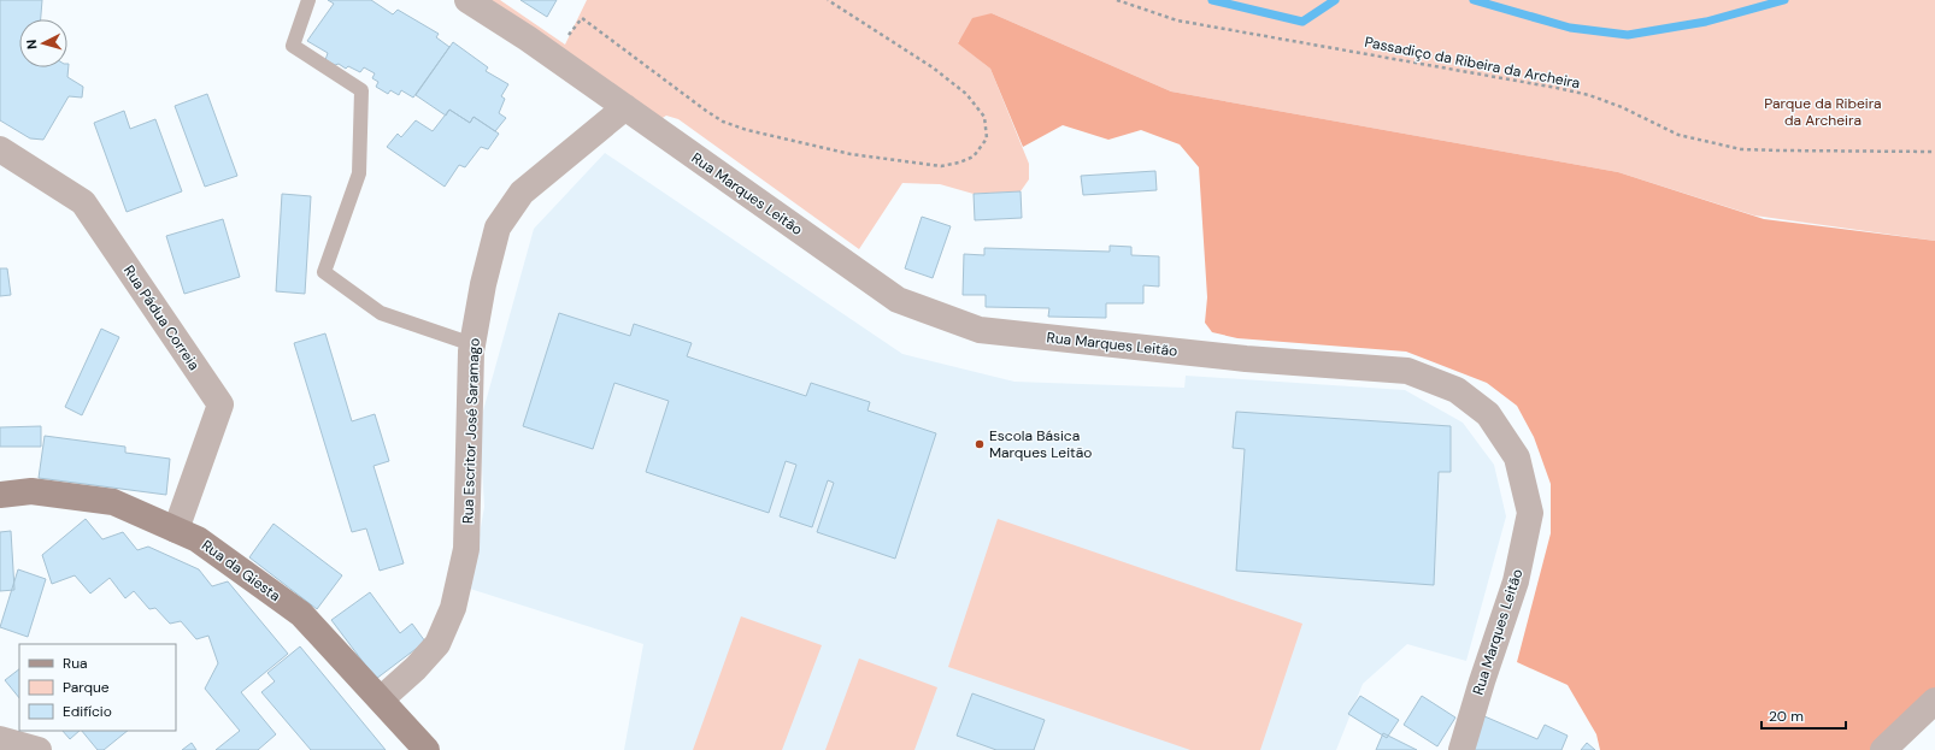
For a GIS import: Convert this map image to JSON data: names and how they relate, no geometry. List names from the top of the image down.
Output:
{
  "streets": {
    "street": [
      "Rua Marques Leitão",
      "Rua Pádua Correia",
      "Rua Escritor José Saramago",
      "Rua da Giesta"
    ],
    "path": ["Passadiço da Ribeira da Archeira"]
  },
  "crossings": [
    ["Rua Marques Leitão", "Rua Escritor José Saramago"],
    ["Rua Pádua Correia", "Rua da Giesta"],
    ["Rua Escritor José Saramago", "Rua da Giesta"]
  ],
  "parks": ["Parque da Ribeira da Archeira"],
  "places": ["Escola Básica Marques Leitão"],
  "legend": ["Rua", "Parque", "Edifício"],
  "scale_bar": "20 m",
  "north": "left"
}
